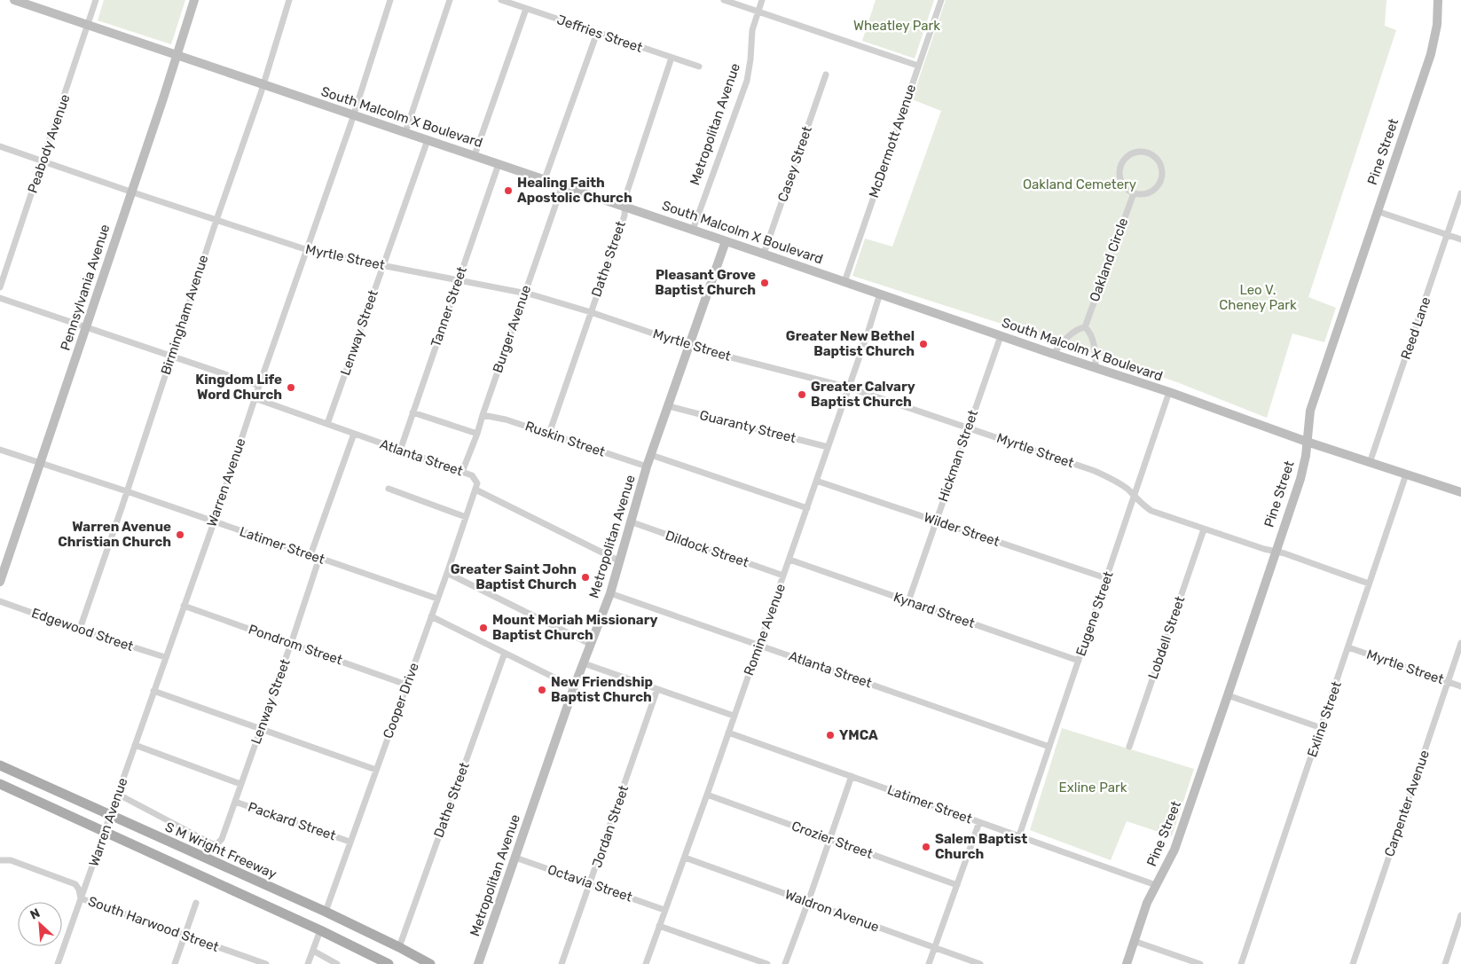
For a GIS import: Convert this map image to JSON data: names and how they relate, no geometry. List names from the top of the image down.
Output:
{
  "streets": {
    "main road": ["S M Wright Freeway"],
    "street": [
      "Jeffries Street",
      "South Malcolm X Boulevard",
      "Metropolitan Avenue",
      "McDermott Avenue",
      "Peabody Avenue",
      "Pine Street",
      "Casey Street",
      "Myrtle Street",
      "Dathe Street",
      "Oakland Circle",
      "Pennsylvania Avenue",
      "Tanner Street",
      "Birmingham Avenue",
      "Reed Lane",
      "Burger Avenue",
      "Lenway Street",
      "Guaranty Street",
      "Ruskin Street",
      "Hickman Street",
      "Atlanta Street",
      "Warren Avenue",
      "Wilder Street",
      "Latimer Street",
      "Dildock Street",
      "Kynard Street",
      "Eugene Street",
      "Edgewood Street",
      "Romine Avenue",
      "Lobdell Street",
      "Pondrom Street",
      "Cooper Drive",
      "Exline Street",
      "Carpenter Avenue",
      "Packard Street",
      "Jordan Street",
      "Crozier Street",
      "Octavia Street",
      "Waldron Avenue",
      "South Harwood Street"
    ]
  },
  "crossings": [
    ["Jeffries Street", "Dathe Street"],
    ["South Malcolm X Boulevard", "Metropolitan Avenue"],
    ["South Malcolm X Boulevard", "McDermott Avenue"],
    ["South Malcolm X Boulevard", "Peabody Avenue"],
    ["South Malcolm X Boulevard", "Pine Street"],
    ["South Malcolm X Boulevard", "Casey Street"],
    ["South Malcolm X Boulevard", "Dathe Street"],
    ["South Malcolm X Boulevard", "Pennsylvania Avenue"],
    ["South Malcolm X Boulevard", "Tanner Street"],
    ["South Malcolm X Boulevard", "Birmingham Avenue"],
    ["South Malcolm X Boulevard", "Reed Lane"],
    ["South Malcolm X Boulevard", "Burger Avenue"],
    ["South Malcolm X Boulevard", "Lenway Street"],
    ["South Malcolm X Boulevard", "Hickman Street"],
    ["South Malcolm X Boulevard", "Warren Avenue"],
    ["South Malcolm X Boulevard", "Eugene Street"],
    ["South Malcolm X Boulevard", "Romine Avenue"],
    ["South Malcolm X Boulevard", "Exline Street"],
    ["Metropolitan Avenue", "Myrtle Street"],
    ["Metropolitan Avenue", "Guaranty Street"],
    ["Metropolitan Avenue", "Ruskin Street"],
    ["Metropolitan Avenue", "Atlanta Street"],
    ["Metropolitan Avenue", "Dildock Street"],
    ["Metropolitan Avenue", "Octavia Street"],
    ["Peabody Avenue", "Myrtle Street"],
    ["Pine Street", "Myrtle Street"],
    ["Pine Street", "Latimer Street"],
    ["Myrtle Street", "Dathe Street"],
    ["Myrtle Street", "Pennsylvania Avenue"],
    ["Myrtle Street", "Tanner Street"],
    ["Myrtle Street", "Birmingham Avenue"],
    ["Myrtle Street", "Burger Avenue"],
    ["Myrtle Street", "Lenway Street"],
    ["Myrtle Street", "Hickman Street"],
    ["Myrtle Street", "Warren Avenue"],
    ["Myrtle Street", "Eugene Street"],
    ["Myrtle Street", "Romine Avenue"],
    ["Myrtle Street", "Lobdell Street"],
    ["Myrtle Street", "Exline Street"],
    ["Myrtle Street", "Carpenter Avenue"],
    ["Dathe Street", "Ruskin Street"],
    ["Dathe Street", "S M Wright Freeway"],
    ["Pennsylvania Avenue", "Latimer Street"],
    ["Tanner Street", "Atlanta Street"],
    ["Birmingham Avenue", "Latimer Street"],
    ["Birmingham Avenue", "Edgewood Street"],
    ["Burger Avenue", "Ruskin Street"],
    ["Burger Avenue", "Atlanta Street"],
    ["Lenway Street", "Atlanta Street"],
    ["Lenway Street", "Warren Avenue"],
    ["Lenway Street", "Latimer Street"],
    ["Lenway Street", "Pondrom Street"],
    ["Lenway Street", "Packard Street"],
    ["Guaranty Street", "Romine Avenue"],
    ["Hickman Street", "Wilder Street"],
    ["Hickman Street", "Kynard Street"],
    ["Atlanta Street", "Warren Avenue"],
    ["Atlanta Street", "Eugene Street"],
    ["Atlanta Street", "Romine Avenue"],
    ["Atlanta Street", "Cooper Drive"],
    ["Warren Avenue", "Latimer Street"],
    ["Warren Avenue", "Edgewood Street"],
    ["Warren Avenue", "Pondrom Street"],
    ["Warren Avenue", "S M Wright Freeway"],
    ["Warren Avenue", "South Harwood Street"],
    ["Wilder Street", "Eugene Street"],
    ["Wilder Street", "Romine Avenue"],
    ["Latimer Street", "Eugene Street"],
    ["Latimer Street", "Romine Avenue"],
    ["Latimer Street", "Cooper Drive"],
    ["Dildock Street", "Romine Avenue"],
    ["Kynard Street", "Eugene Street"],
    ["Kynard Street", "Romine Avenue"],
    ["Romine Avenue", "Crozier Street"],
    ["Romine Avenue", "Octavia Street"],
    ["Romine Avenue", "Waldron Avenue"],
    ["Pondrom Street", "Cooper Drive"],
    ["Cooper Drive", "Packard Street"],
    ["Cooper Drive", "S M Wright Freeway"],
    ["Jordan Street", "Octavia Street"]
  ],
  "parks": [
    "Wheatley Park",
    "Oakland Cemetery",
    "Leo V. Cheney Park",
    "Exline Park"
  ],
  "places": [
    "Healing Faith Apostolic Church",
    "Pleasant Grove Baptist Church",
    "Greater New Bethel Baptist Church",
    "Kingdom Life Word Church",
    "Greater Calvary Baptist Church",
    "Warren Avenue Christian Church",
    "Greater Saint John Baptist Church",
    "Mount Moriah Missionary Baptist Church",
    "New Friendship Baptist Church",
    "YMCA",
    "Salem Baptist Church"
  ],
  "north": "top left"
}
